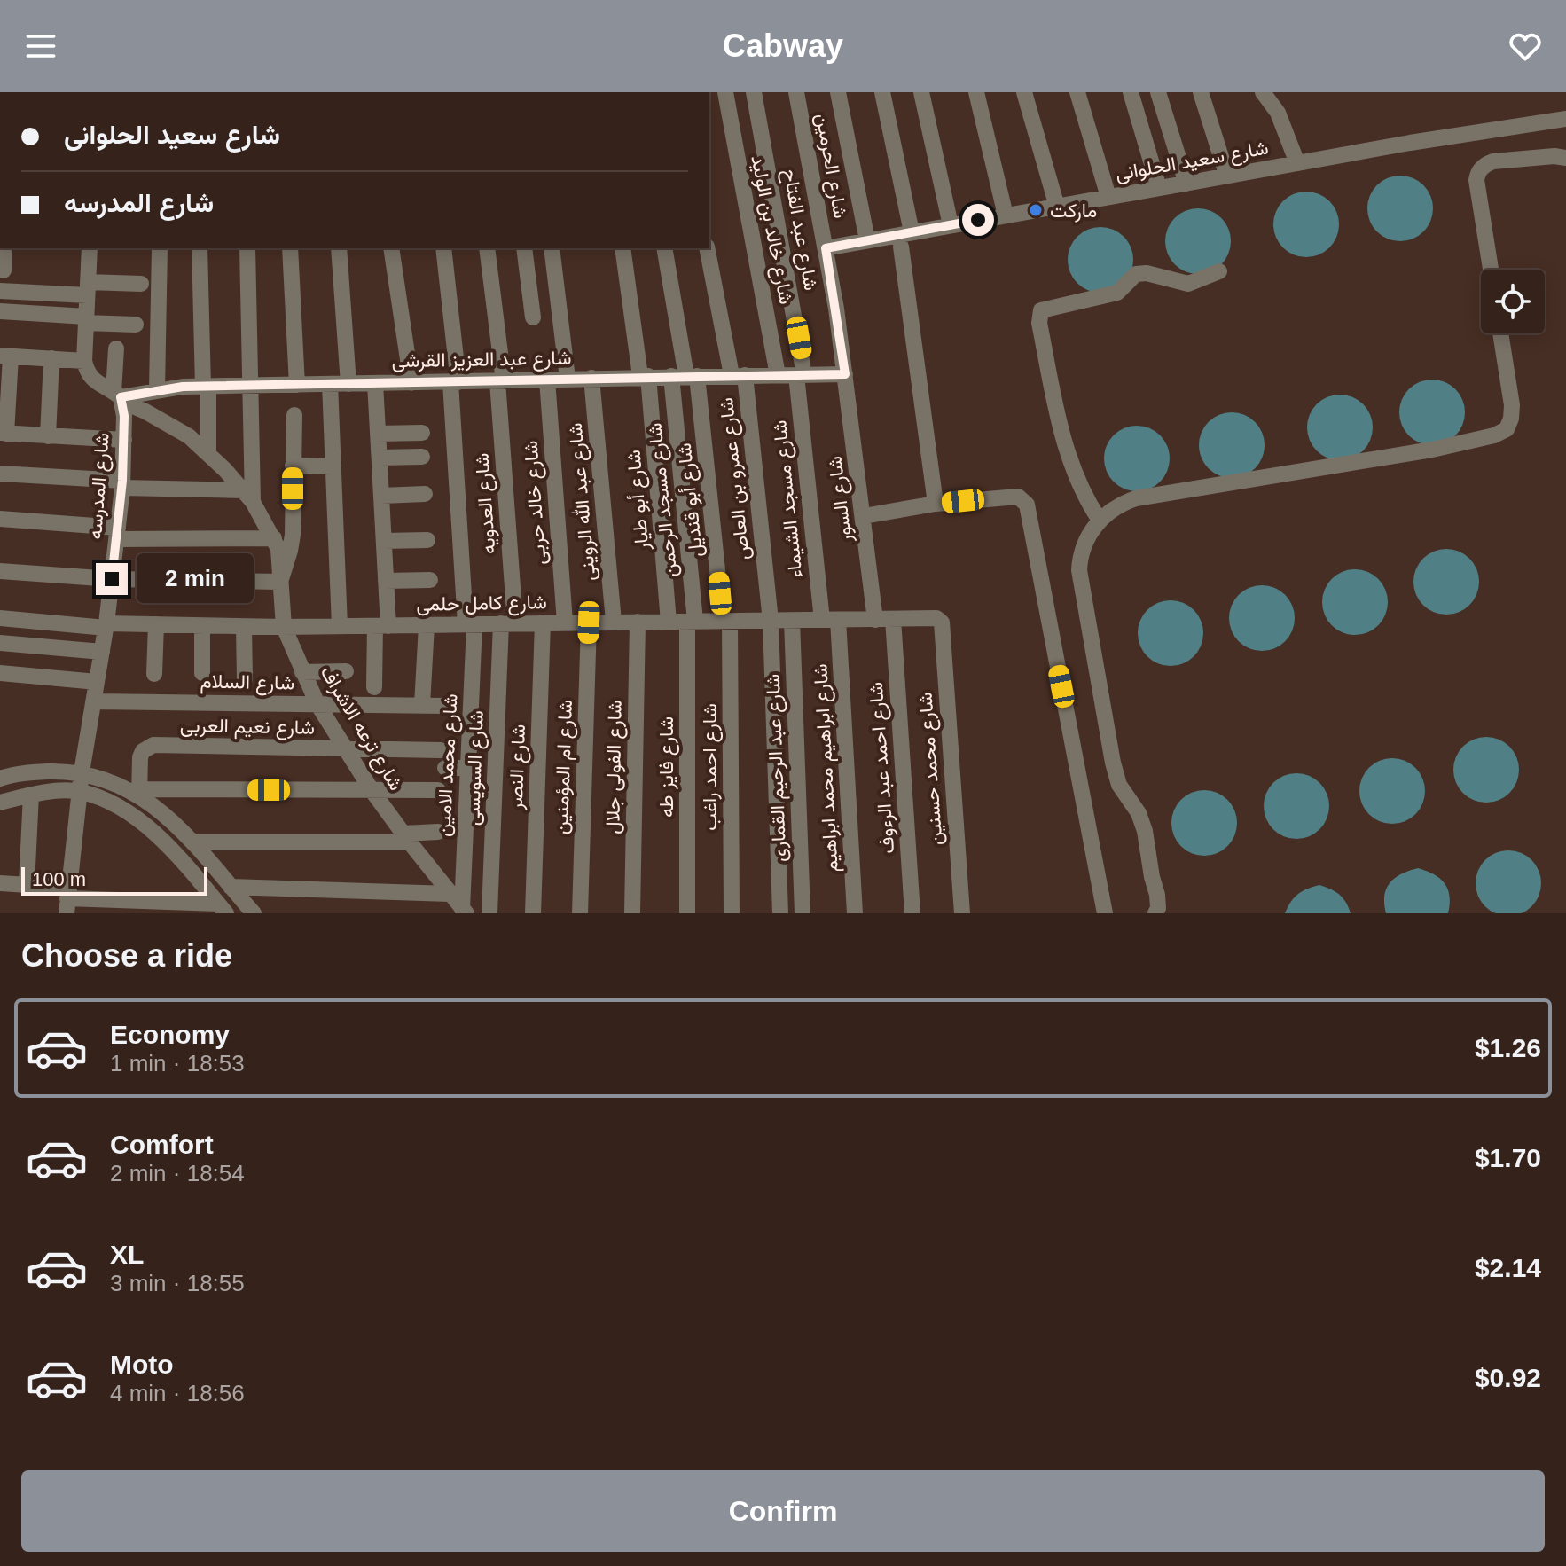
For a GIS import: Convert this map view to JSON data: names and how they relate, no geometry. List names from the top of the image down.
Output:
{
  "streets": {
    "street": [
      "شارع سعيد الحلوانى",
      "شارع الحرمين",
      "شارع خالد بن الوليد",
      "شارع عبد الفتاح",
      "شارع عبد العزيز القرشى",
      "شارع عمرو بن العاص",
      "شارع المدرسه",
      "شارع مسجد الشيماء",
      "شارع السور",
      "شارع أبو طيار",
      "شارع مسجد الرحمن",
      "شارع أبو قنديل",
      "شارع عبد الله الروينى",
      "شارع خالد حربى",
      "شارع العدويه",
      "شارع كامل حلمى",
      "شارع السلام",
      "شارع نعيم العربى",
      "شارع ترعه الاشراف",
      "شارع محمد الامين",
      "شارع النصر",
      "شارع ام المؤمنين",
      "شارع الفولى جلال",
      "شارع فايز طه",
      "شارع احمد راغب",
      "شارع السويسى",
      "شارع عبد الرحيم القمارى",
      "شارع ابراهيم محمد ابراهيم",
      "شارع احمد عبد الرءوف",
      "شارع محمد حسنين"
    ]
  },
  "crossings": [
    ["شارع سعيد الحلوانى", "شارع الحرمين"],
    ["شارع الحرمين", "شارع عبد العزيز القرشى"],
    ["شارع الحرمين", "شارع السور"],
    ["شارع خالد بن الوليد", "شارع عبد العزيز القرشى"],
    ["شارع عبد الفتاح", "شارع عبد العزيز القرشى"],
    ["شارع عبد الفتاح", "شارع مسجد الشيماء"],
    ["شارع عبد العزيز القرشى", "شارع عمرو بن العاص"],
    ["شارع عبد العزيز القرشى", "شارع المدرسه"],
    ["شارع عبد العزيز القرشى", "شارع مسجد الشيماء"],
    ["شارع عبد العزيز القرشى", "شارع السور"],
    ["شارع عبد العزيز القرشى", "شارع أبو طيار"],
    ["شارع عبد العزيز القرشى", "شارع مسجد الرحمن"],
    ["شارع عبد العزيز القرشى", "شارع أبو قنديل"],
    ["شارع عبد العزيز القرشى", "شارع عبد الله الروينى"],
    ["شارع عبد العزيز القرشى", "شارع خالد حربى"],
    ["شارع عبد العزيز القرشى", "شارع العدويه"],
    ["شارع عبد العزيز القرشى", "شارع ترعه الاشراف"],
    ["شارع عبد العزيز القرشى", "شارع محمد الامين"],
    ["شارع عمرو بن العاص", "شارع كامل حلمى"],
    ["شارع المدرسه", "شارع كامل حلمى"],
    ["شارع المدرسه", "شارع السلام"],
    ["شارع المدرسه", "شارع ترعه الاشراف"],
    ["شارع مسجد الشيماء", "شارع كامل حلمى"],
    ["شارع مسجد الشيماء", "شارع ابراهيم محمد ابراهيم"],
    ["شارع السور", "شارع كامل حلمى"],
    ["شارع أبو طيار", "شارع كامل حلمى"],
    ["شارع مسجد الرحمن", "شارع أبو قنديل"],
    ["شارع مسجد الرحمن", "شارع كامل حلمى"],
    ["شارع مسجد الرحمن", "شارع فايز طه"],
    ["شارع أبو قنديل", "شارع كامل حلمى"],
    ["شارع أبو قنديل", "شارع احمد راغب"],
    ["شارع عبد الله الروينى", "شارع كامل حلمى"],
    ["شارع خالد حربى", "شارع كامل حلمى"],
    ["شارع العدويه", "شارع كامل حلمى"],
    ["شارع العدويه", "شارع السويسى"],
    ["شارع كامل حلمى", "شارع ترعه الاشراف"],
    ["شارع كامل حلمى", "شارع محمد الامين"],
    ["شارع كامل حلمى", "شارع النصر"],
    ["شارع كامل حلمى", "شارع ام المؤمنين"],
    ["شارع كامل حلمى", "شارع الفولى جلال"],
    ["شارع كامل حلمى", "شارع فايز طه"],
    ["شارع كامل حلمى", "شارع احمد راغب"],
    ["شارع كامل حلمى", "شارع السويسى"],
    ["شارع كامل حلمى", "شارع عبد الرحيم القمارى"],
    ["شارع كامل حلمى", "شارع ابراهيم محمد ابراهيم"],
    ["شارع كامل حلمى", "شارع احمد عبد الرءوف"],
    ["شارع كامل حلمى", "شارع محمد حسنين"],
    ["شارع السلام", "شارع ترعه الاشراف"],
    ["شارع نعيم العربى", "شارع ترعه الاشراف"],
    ["شارع ترعه الاشراف", "شارع محمد الامين"]
  ],
  "places": ["ماركت"],
  "scale_bar": "100 m",
  "page": {
    "header": "Cabway",
    "banner": ["شارع سعيد الحلوانى", "شارع المدرسه"],
    "bubble": "2 min",
    "scale": "100 m",
    "heading": "Choose a ride",
    "list": [
      {
        "name": "Economy",
        "note": "1 min · 18:53",
        "value": "$1.26"
      },
      {
        "name": "Comfort",
        "note": "2 min · 18:54",
        "value": "$1.70"
      },
      {
        "name": "XL",
        "note": "3 min · 18:55",
        "value": "$2.14"
      },
      {
        "name": "Moto",
        "note": "4 min · 18:56",
        "value": "$0.92"
      }
    ],
    "buttons": "Confirm"
  }
}
